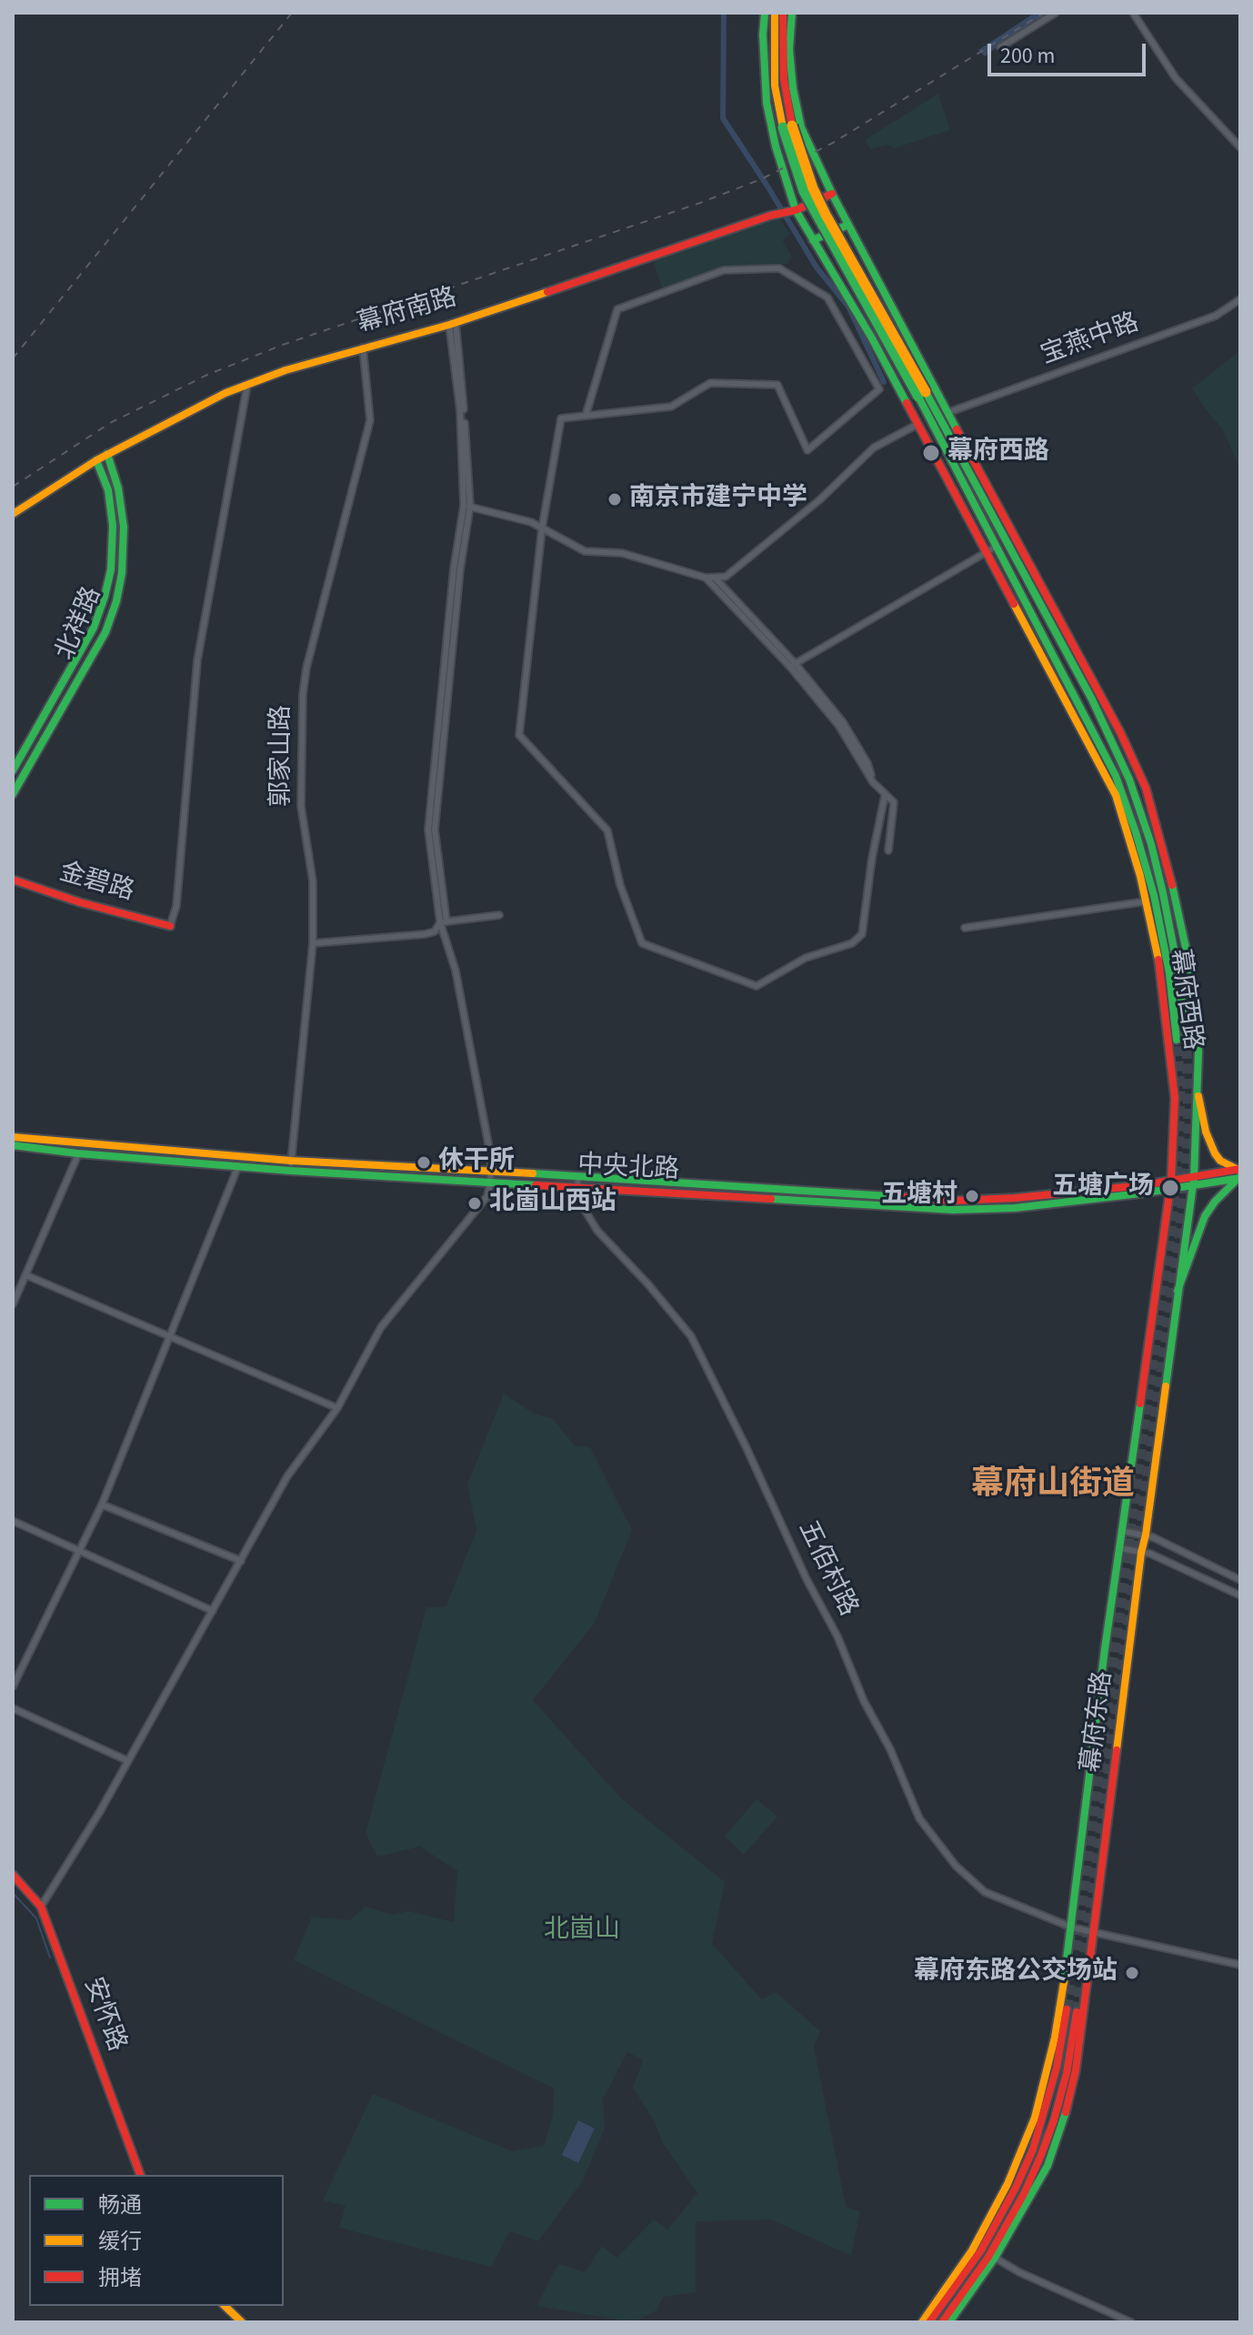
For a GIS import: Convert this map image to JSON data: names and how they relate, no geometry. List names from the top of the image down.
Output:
{
  "streets": {
    "main road": [
      "幕府南路",
      "北祥路",
      "金碧路",
      "幕府西路",
      "中央北路",
      "幕府东路",
      "安怀路"
    ],
    "street": ["宝燕中路", "郭家山路", "五佰村路"]
  },
  "crossings": [
    ["幕府南路", "北祥路"],
    ["幕府南路", "郭家山路"],
    ["幕府南路", "幕府西路"],
    ["宝燕中路", "幕府西路"],
    ["郭家山路", "中央北路"],
    ["幕府西路", "中央北路"],
    ["幕府西路", "幕府东路"],
    ["中央北路", "五佰村路"],
    ["中央北路", "幕府东路"],
    ["五佰村路", "幕府东路"]
  ],
  "districts": ["幕府山街道"],
  "parks": ["北崮山"],
  "places": [
    "幕府西路",
    "南京市建宁中学",
    "休干所",
    "五塘广场",
    "五塘村",
    "北崮山西站",
    "幕府东路公交场站"
  ],
  "legend": ["畅通", "缓行", "拥堵"],
  "scale_bar": "200 m"
}
